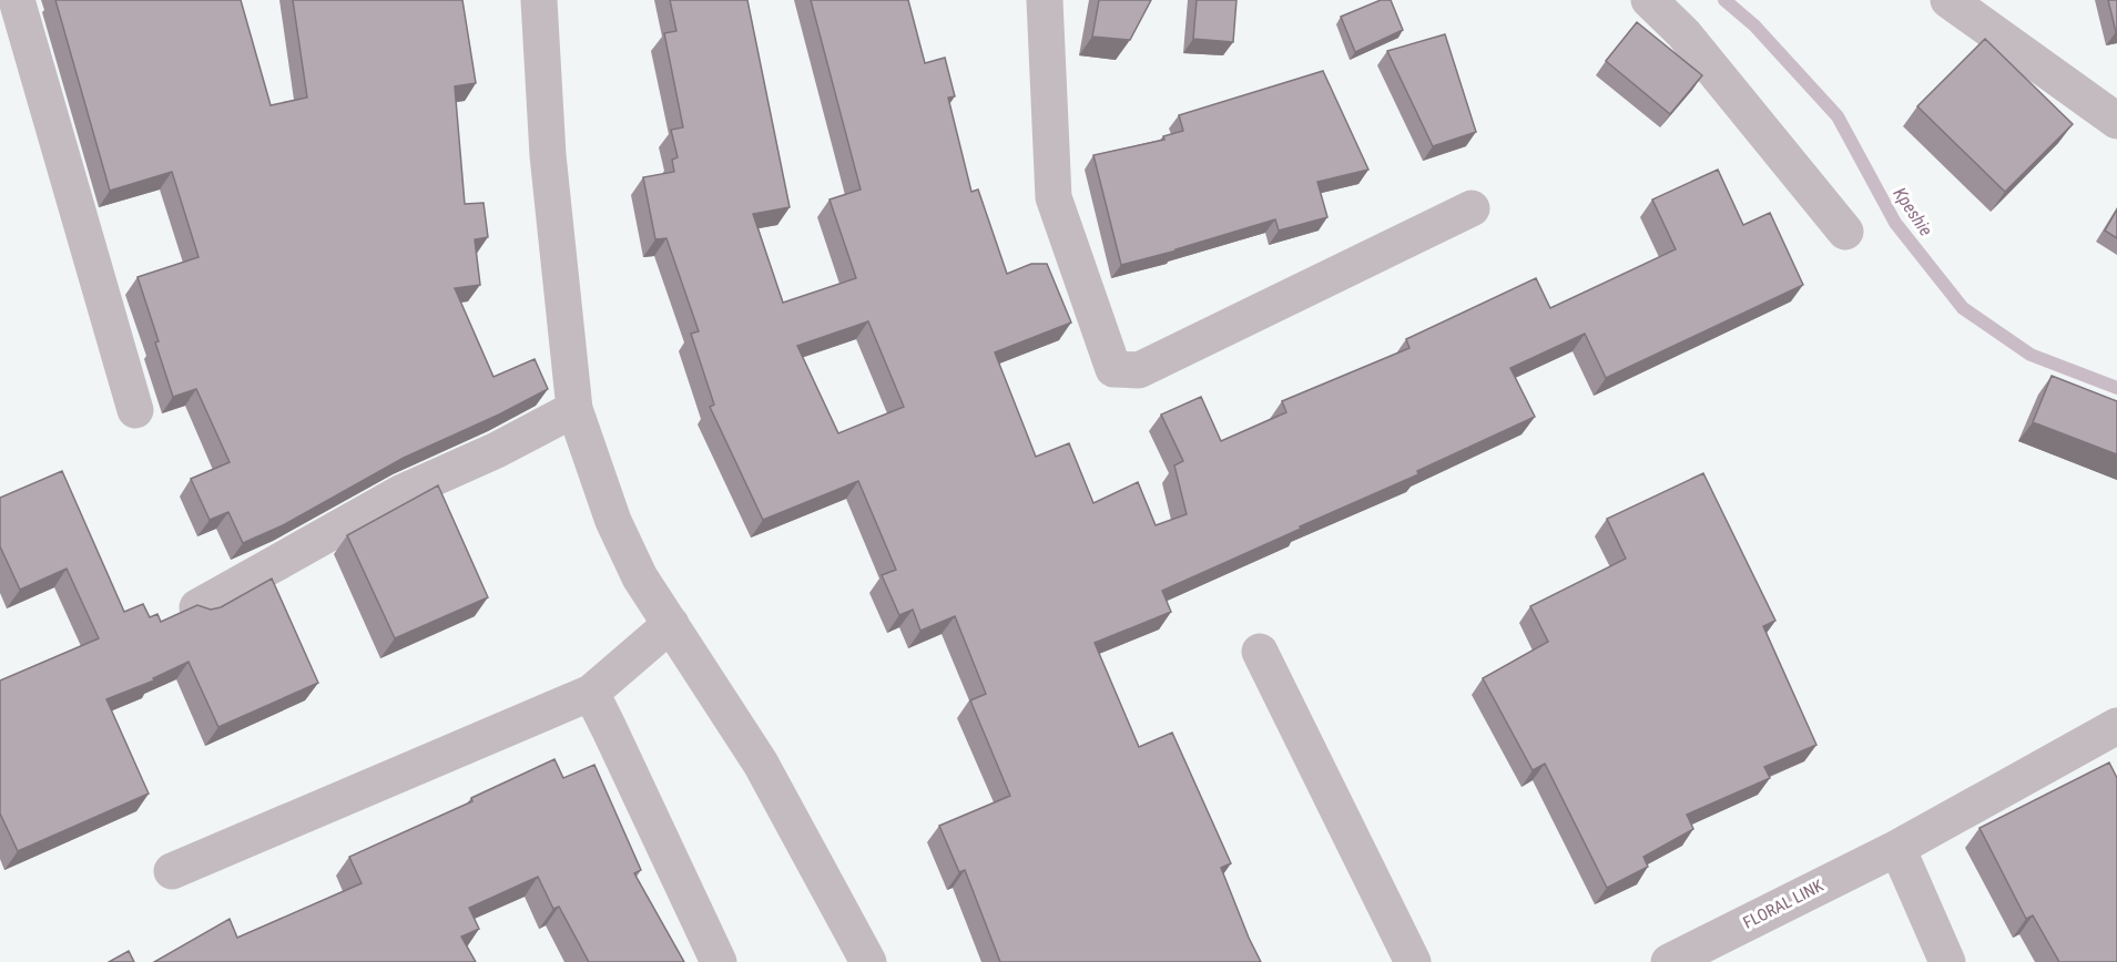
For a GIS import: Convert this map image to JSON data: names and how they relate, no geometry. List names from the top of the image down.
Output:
{
  "streets": {
    "street": ["FLORAL LINK"]
  },
  "water": ["Kpeshie"]
}
